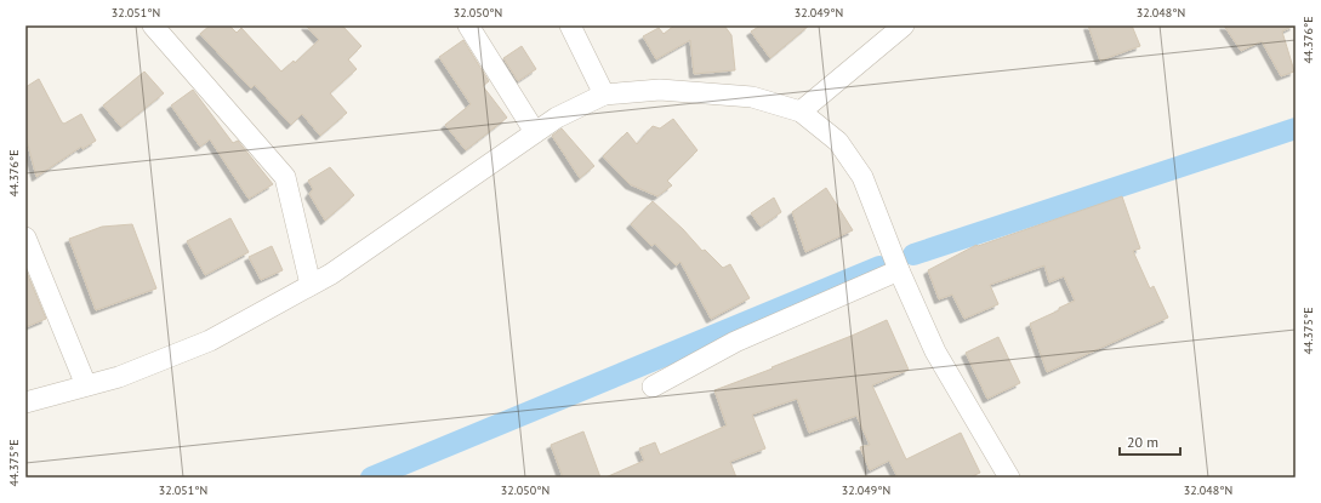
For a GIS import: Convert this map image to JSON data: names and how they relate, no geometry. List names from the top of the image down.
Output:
{
  "scale_bar": "20 m",
  "coordinates": [
    "32.051°N",
    "32.050°N",
    "32.049°N",
    "32.048°N",
    "44.376°E",
    "44.375°E"
  ]
}
